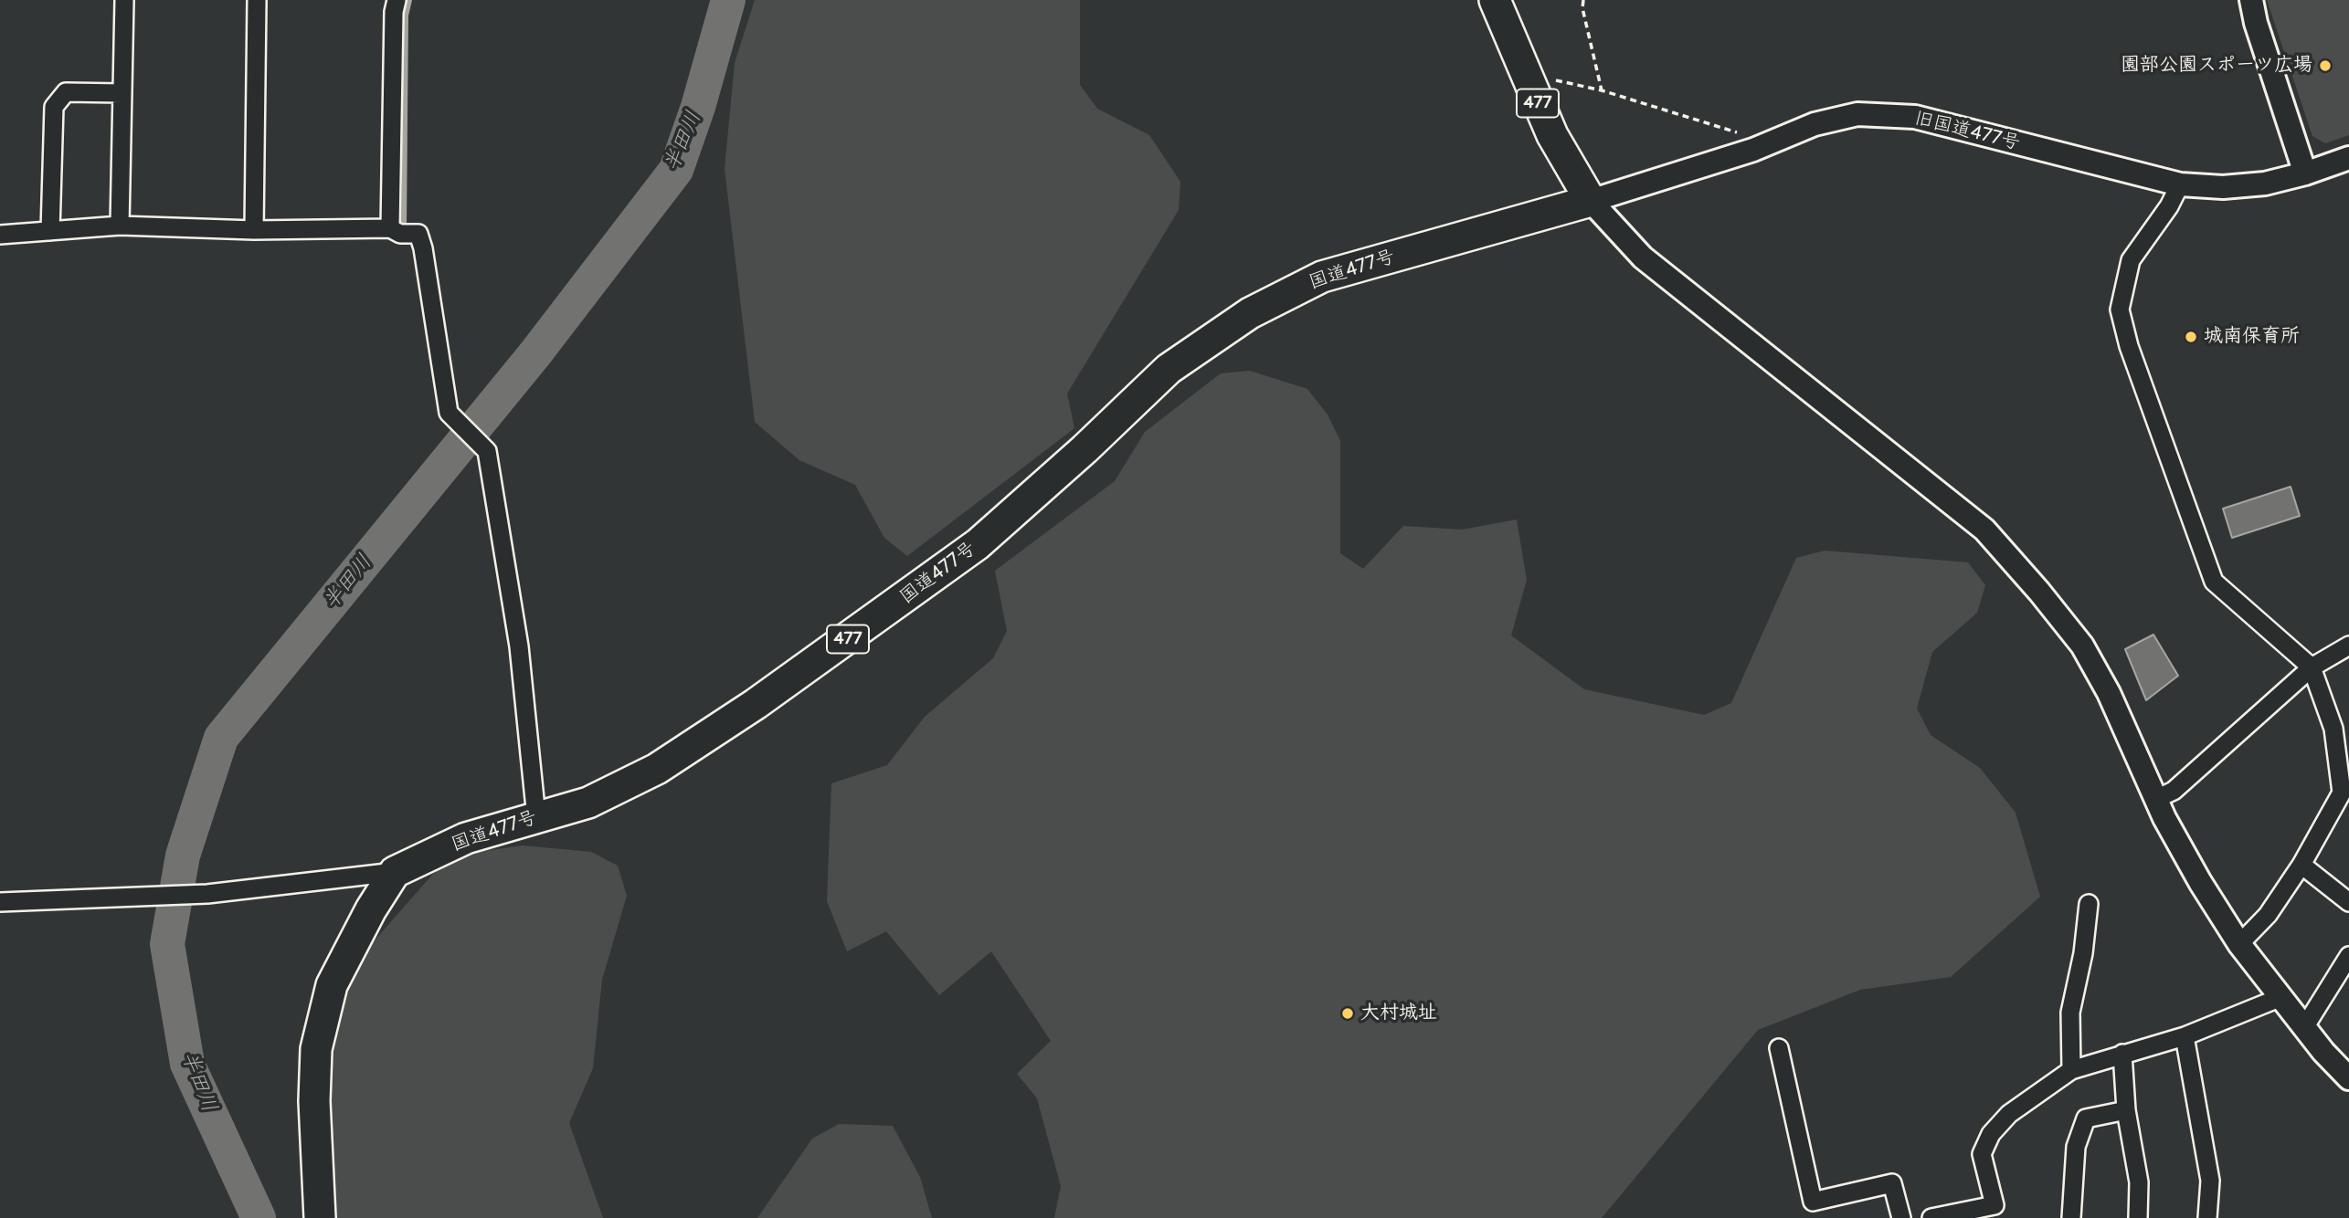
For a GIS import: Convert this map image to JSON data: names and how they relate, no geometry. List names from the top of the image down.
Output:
{
  "streets": {
    "highway": ["477", "国道477号"],
    "street": ["旧国道477号"]
  },
  "crossings": [
    ["477", "旧国道477号"],
    ["477", "国道477号"],
    ["旧国道477号", "国道477号"]
  ],
  "water": ["半田川"],
  "places": ["園部公園スポーツ広場", "城南保育所", "大村城址"]
}
